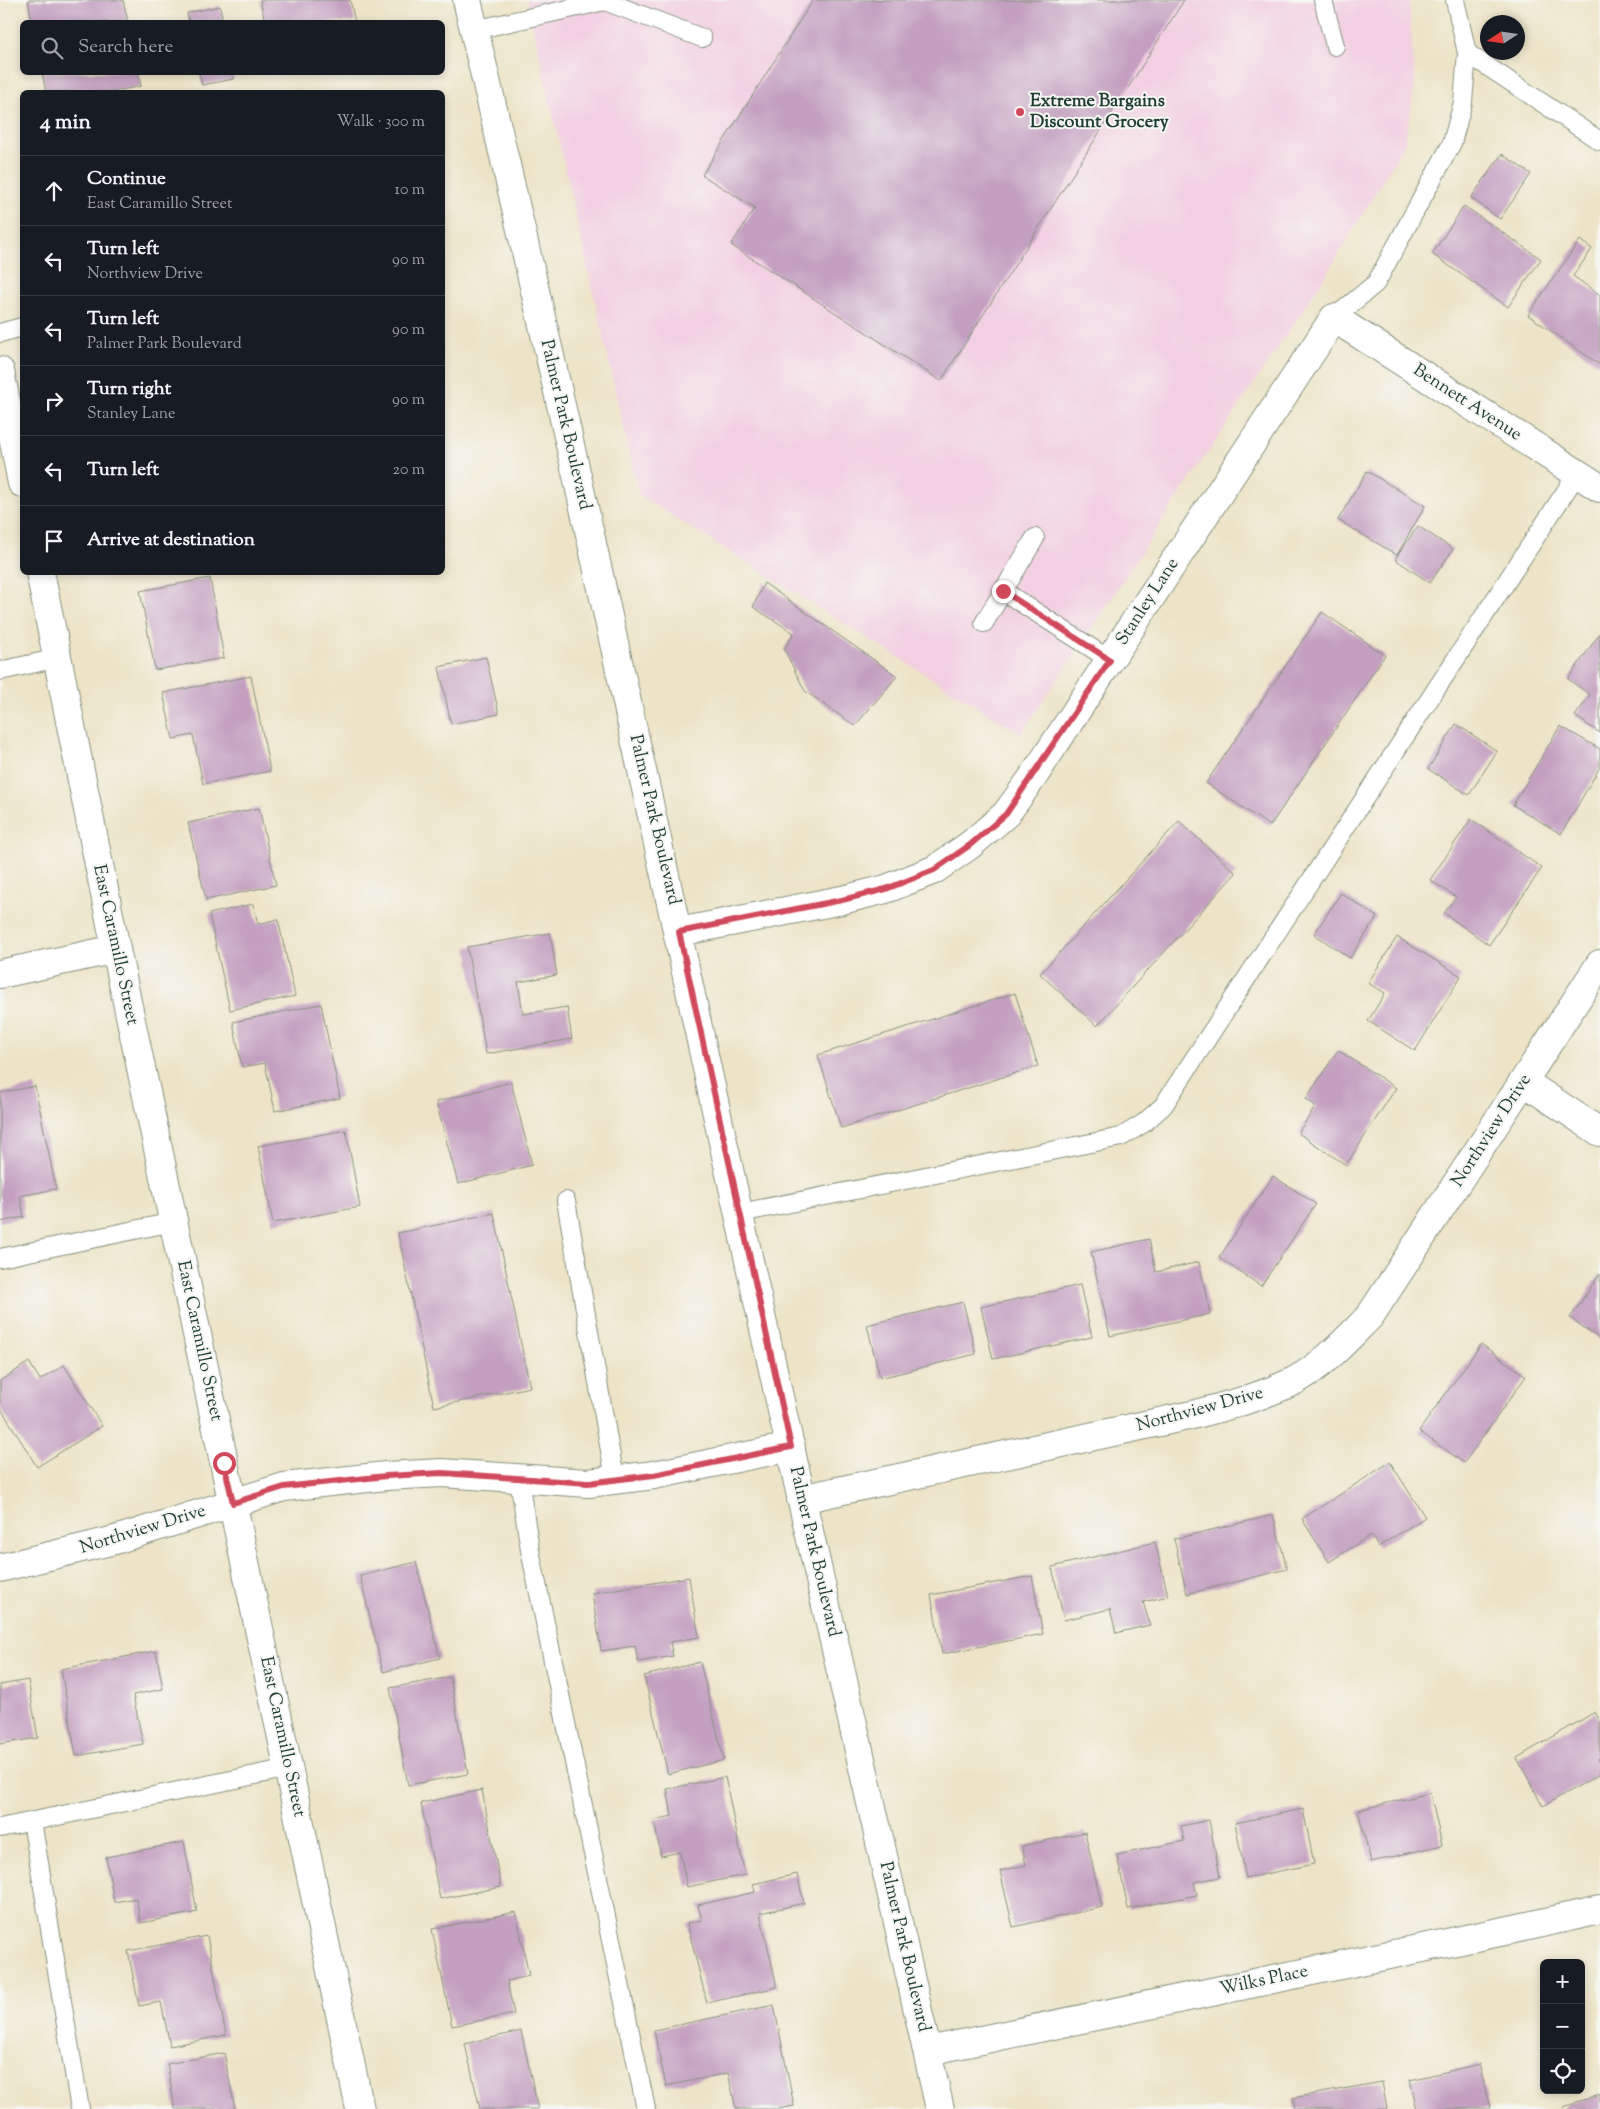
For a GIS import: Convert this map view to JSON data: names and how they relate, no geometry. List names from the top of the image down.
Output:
{
  "streets": {
    "street": [
      "Bennett Avenue",
      "Palmer Park Boulevard",
      "Stanley Lane",
      "East Caramillo Street",
      "Northview Drive",
      "Wilks Place"
    ]
  },
  "crossings": [
    ["Bennett Avenue", "Stanley Lane"],
    ["Palmer Park Boulevard", "Stanley Lane"],
    ["Palmer Park Boulevard", "Northview Drive"],
    ["Palmer Park Boulevard", "Wilks Place"],
    ["East Caramillo Street", "Northview Drive"]
  ],
  "places": ["Extreme Bargains Discount Grocery"],
  "north": "left",
  "page": {
    "search": "Search here",
    "heading": ["4 min", "Walk · 300 m"],
    "list": [
      ["Continue", "East Caramillo Street", "10 m"],
      ["Turn left", "Northview Drive", "90 m"],
      ["Turn left", "Palmer Park Boulevard", "90 m"],
      ["Turn right", "Stanley Lane", "90 m"],
      ["Turn left", "20 m"],
      "Arrive at destination"
    ],
    "map_buttons": ["+", "−"]
  }
}
